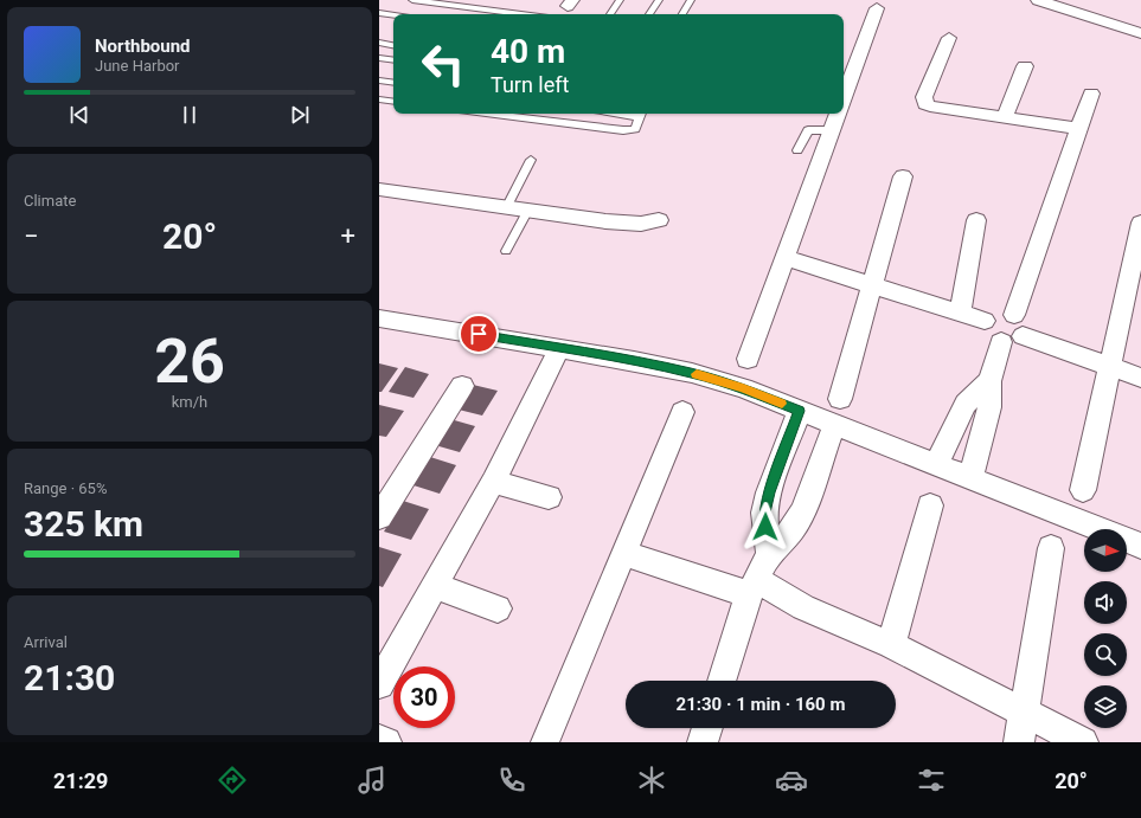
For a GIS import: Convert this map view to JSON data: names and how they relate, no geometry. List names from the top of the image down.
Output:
{
  "north": "right",
  "page": {
    "turn": ["40 m", "Turn left"],
    "song": ["Northbound", "June Harbor"],
    "tile": [
      "Climate",
      ["26", "km/h"],
      ["Range · 65%", "325 km"],
      ["Arrival", "21:30"]
    ],
    "heat": ["−", "20°", "+"],
    "limit": "30",
    "trip": "21:30 · 1 min · 160 m",
    "tabs": ["21:29", "20°"]
  }
}
